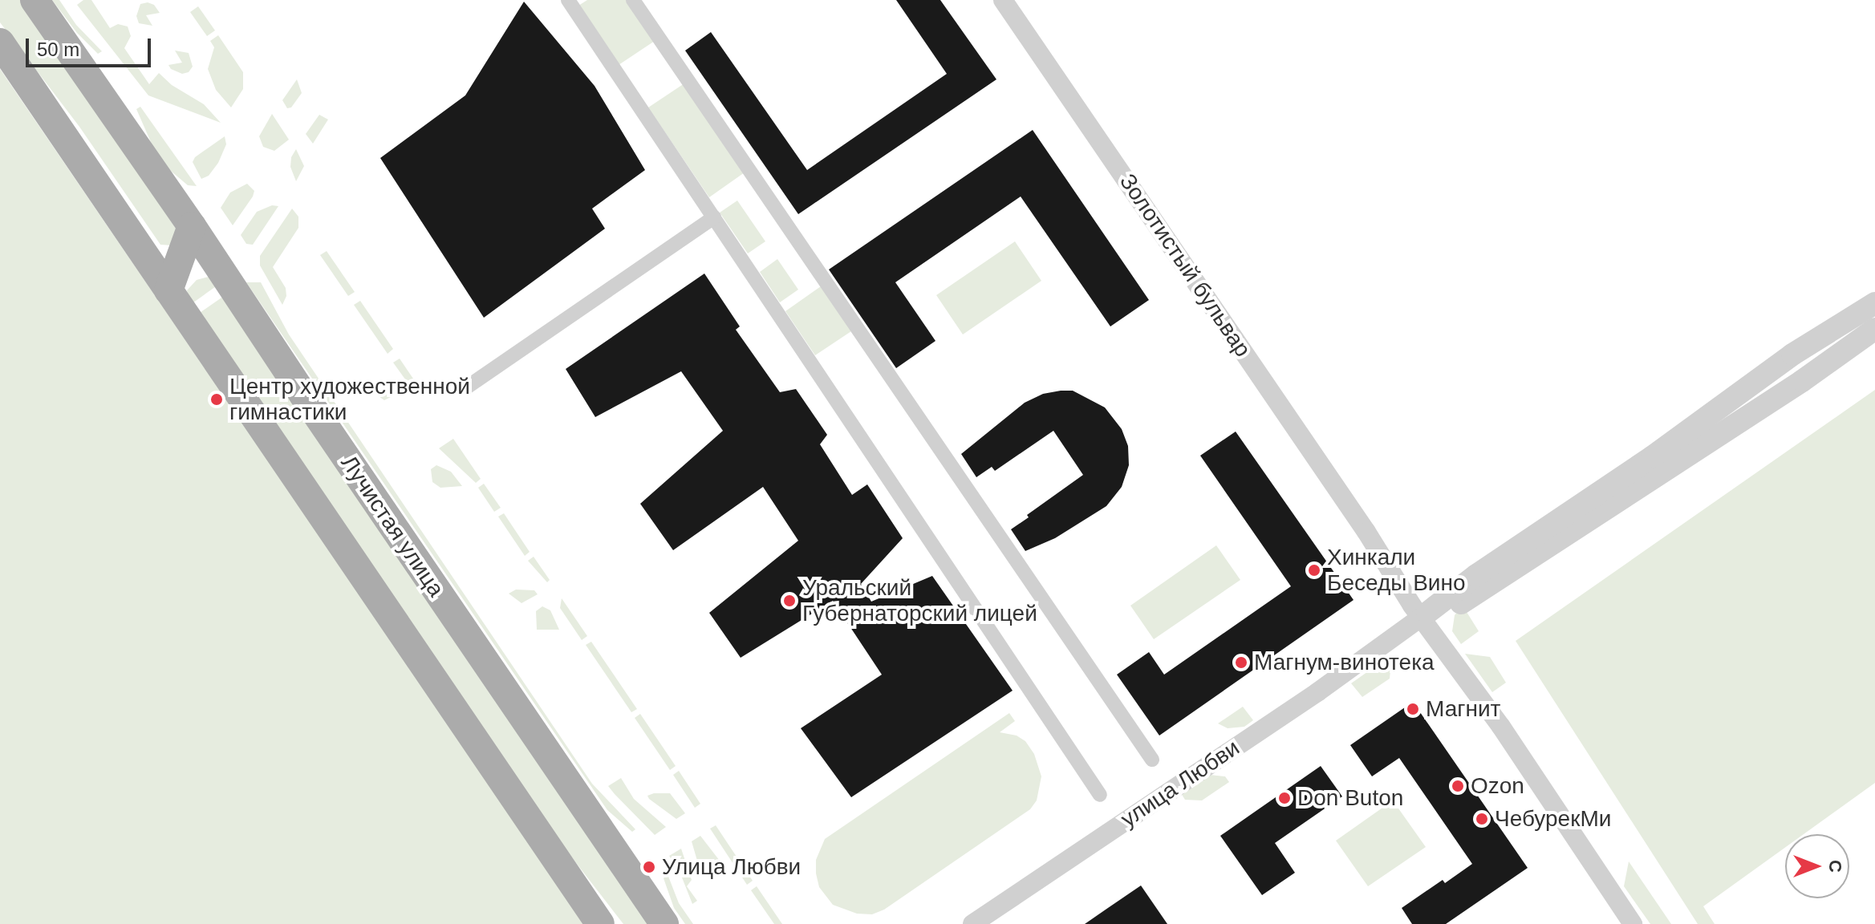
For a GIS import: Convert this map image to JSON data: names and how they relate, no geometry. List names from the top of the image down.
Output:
{
  "streets": {
    "main road": ["Лучистая улица"],
    "street": ["Золотистый бульвар", "улица Любви"]
  },
  "crossings": [
    ["Золотистый бульвар", "улица Любви"]
  ],
  "places": [
    "Центр художественной гимнастики",
    "Хинкали Беседы Вино",
    "Уральский Губернаторский лицей",
    "Магнум-винотека",
    "Магнит",
    "Ozon",
    "Don Buton",
    "ЧебурекМи",
    "Улица Любви"
  ],
  "scale_bar": "50 m",
  "north": "right"
}
